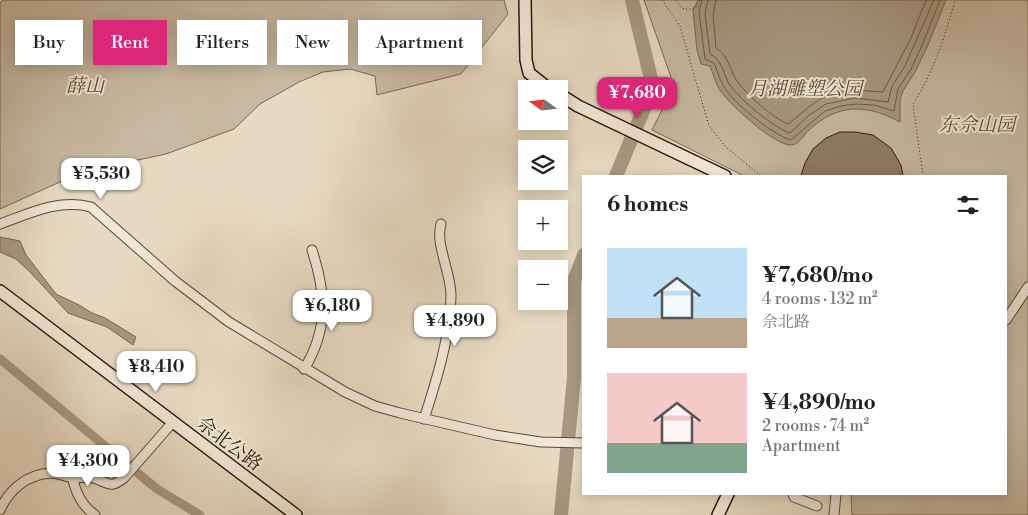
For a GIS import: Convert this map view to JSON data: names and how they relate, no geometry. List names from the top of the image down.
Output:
{
  "streets": {
    "main road": ["佘北公路"]
  },
  "parks": ["薛山", "月湖雕塑公园", "东佘山园"],
  "north": "left",
  "page": {
    "chip": [
      "Buy",
      "Rent",
      "Filters",
      "New",
      "Apartment"
    ],
    "price": [
      "¥7,680",
      "¥5,530",
      "¥6,180",
      "¥4,890",
      "¥8,410",
      "¥4,300"
    ],
    "map_buttons": ["+", "−"],
    "heading": "6 homes",
    "list": [
      {
        "name": "¥7,680/mo",
        "note": "4 rooms · 132 m² · 佘北路"
      },
      {
        "name": "¥4,890/mo",
        "note": "2 rooms · 74 m² · Apartment"
      }
    ]
  }
}
